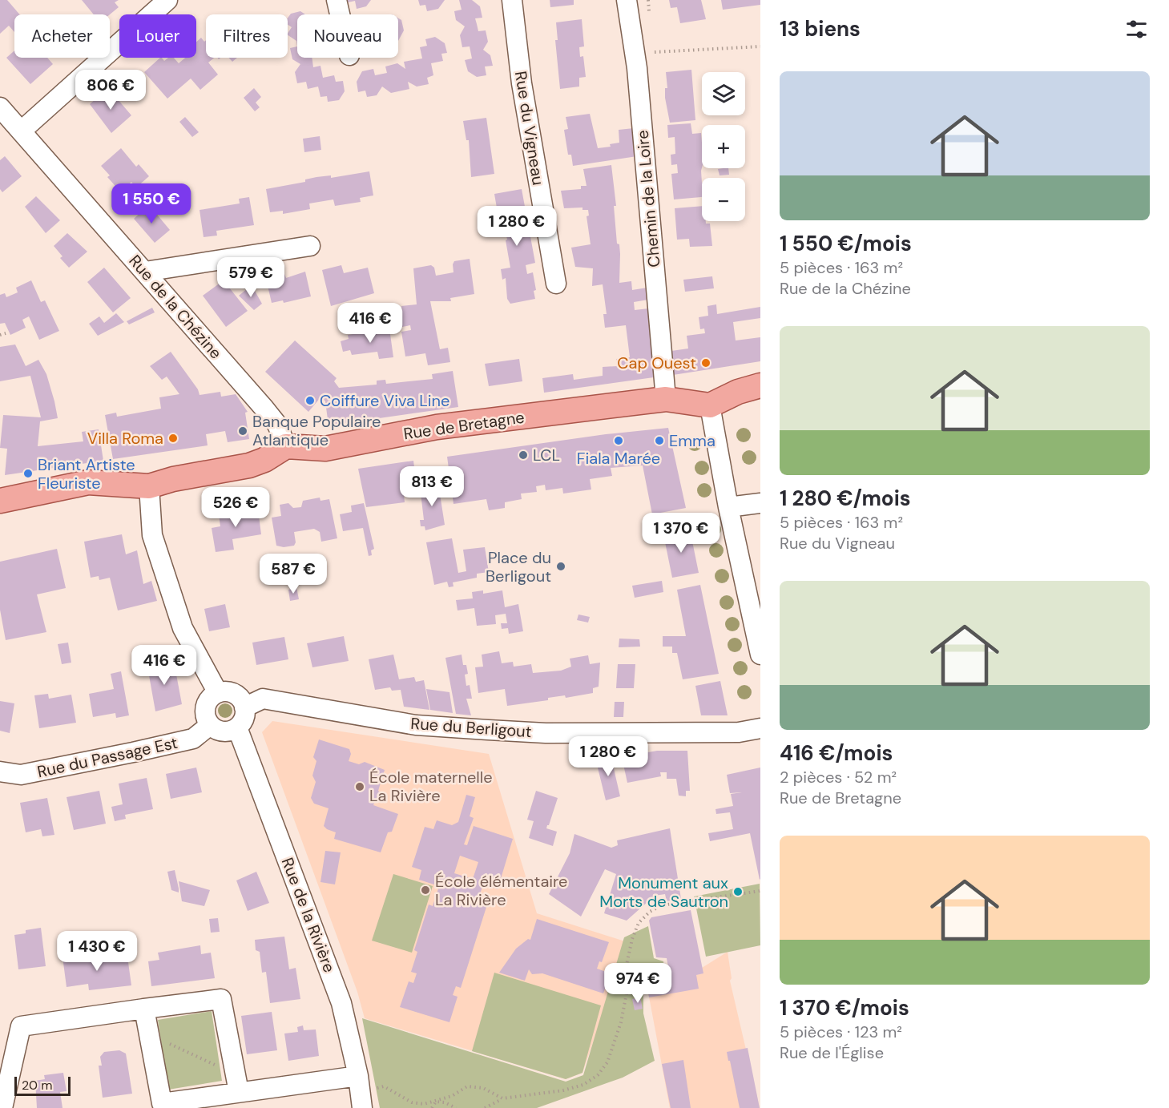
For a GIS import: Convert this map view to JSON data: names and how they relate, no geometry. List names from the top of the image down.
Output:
{
  "streets": {
    "main road": ["Rue de Bretagne"],
    "street": [
      "Rue du Vigneau",
      "Chemin de la Loire",
      "Rue de la Chézine",
      "Rue du Berligout",
      "Rue du Passage Est",
      "Rue de la Rivière"
    ]
  },
  "crossings": [
    ["Chemin de la Loire", "Rue de Bretagne"],
    ["Rue de la Chézine", "Rue de Bretagne"],
    ["Rue du Berligout", "Rue du Passage Est"],
    ["Rue du Berligout", "Rue de la Rivière"],
    ["Rue du Passage Est", "Rue de la Rivière"]
  ],
  "places": [
    "Cap Ouest",
    "Coiffure Viva Line",
    "Banque Populaire Atlantique",
    "Villa Roma",
    "Fiala Marée",
    "Emma",
    "LCL",
    "Briant Artiste Fleuriste",
    "Place du Berligout",
    "École maternelle La Rivière",
    "École élémentaire La Rivière",
    "Monument aux Morts de Sautron"
  ],
  "scale_bar": "20 m",
  "page": {
    "heading": "13 biens",
    "chip": [
      "Acheter",
      "Louer",
      "Filtres",
      "Nouveau"
    ],
    "list": [
      {
        "name": "1 550 €/mois",
        "note": "5 pièces · 163 m² · Rue de la Chézine"
      },
      {
        "name": "1 280 €/mois",
        "note": "5 pièces · 163 m² · Rue du Vigneau"
      },
      {
        "name": "416 €/mois",
        "note": "2 pièces · 52 m² · Rue de Bretagne"
      },
      {
        "name": "1 370 €/mois",
        "note": "5 pièces · 123 m² · Rue de l'Église"
      }
    ],
    "price": [
      "806 €",
      "1 550 €",
      "1 280 €",
      "579 €",
      "416 €",
      "813 €",
      "526 €",
      "1 370 €",
      "587 €",
      "416 €",
      "1 280 €",
      "1 430 €",
      "974 €"
    ],
    "map_buttons": ["+", "−"],
    "scale": "20 m"
  }
}
